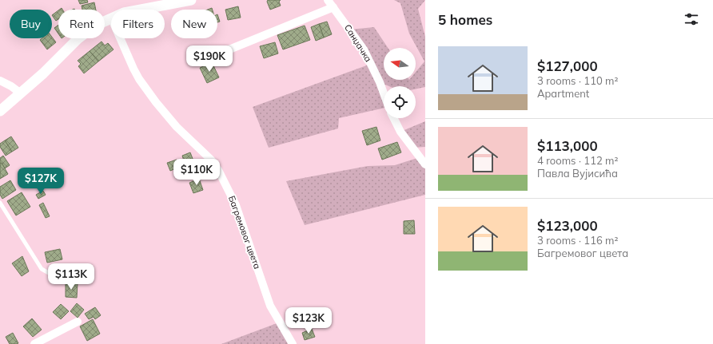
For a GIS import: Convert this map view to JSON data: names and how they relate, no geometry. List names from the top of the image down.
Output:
{
  "streets": {
    "street": ["Санџачка", "Багремовог цвета"]
  },
  "north": "left",
  "page": {
    "heading": "5 homes",
    "chip": [
      "Buy",
      "Rent",
      "Filters",
      "New"
    ],
    "list": [
      {
        "name": "$127,000",
        "note": "3 rooms · 110 m² · Apartment"
      },
      {
        "name": "$113,000",
        "note": "4 rooms · 112 m² · Павла Вујисића"
      },
      {
        "name": "$123,000",
        "note": "3 rooms · 116 m² · Багремовог цвета"
      }
    ],
    "price": [
      "$190K",
      "$110K",
      "$127K",
      "$113K",
      "$123K"
    ]
  }
}
